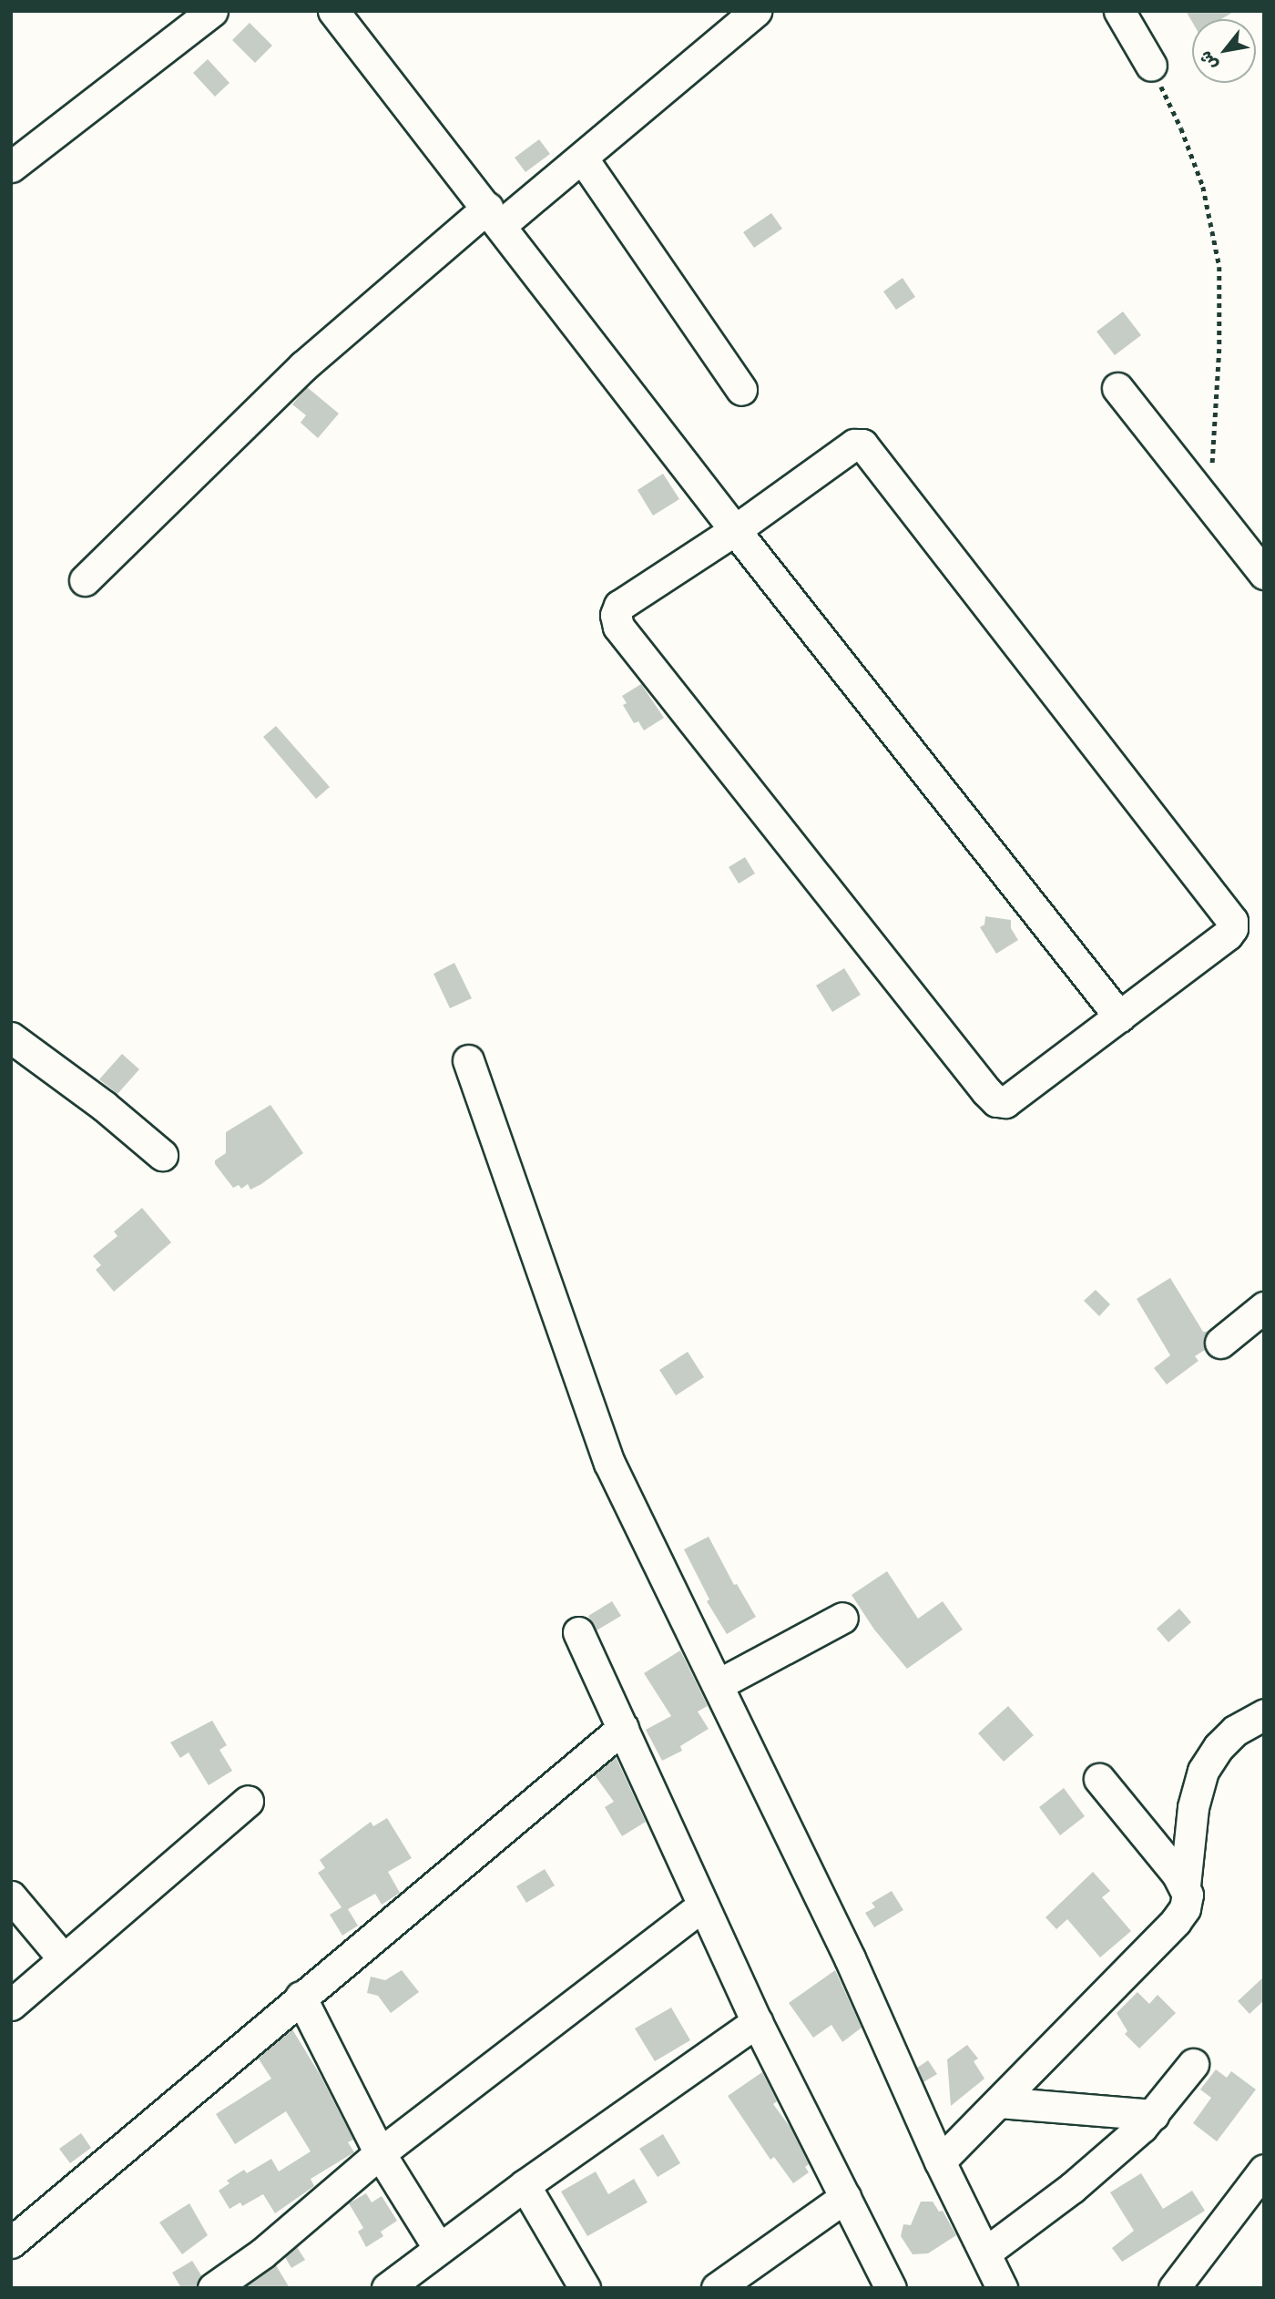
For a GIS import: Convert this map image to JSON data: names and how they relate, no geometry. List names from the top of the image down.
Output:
{
  "north": "bottom left"
}
